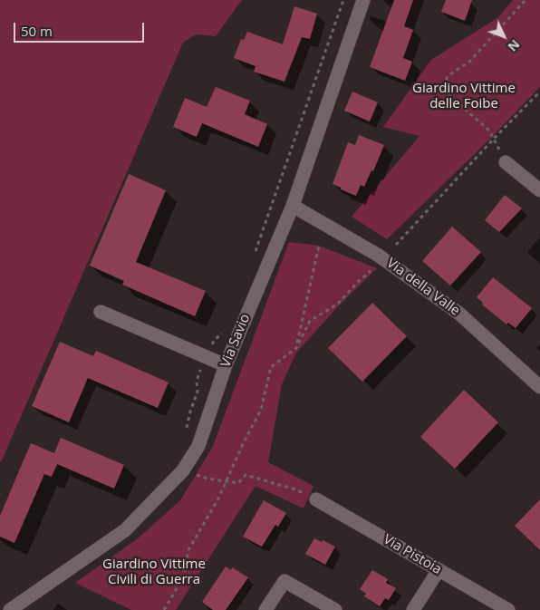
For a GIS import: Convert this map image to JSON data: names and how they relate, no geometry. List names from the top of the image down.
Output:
{
  "streets": {
    "street": ["Via della Valle", "Via Savio", "Via Pistoia"]
  },
  "crossings": [
    ["Via della Valle", "Via Savio"]
  ],
  "parks": ["Giardino Vittime delle Foibe", "Giardino Vittime Civili di Guerra"],
  "scale_bar": "50 m",
  "north": "bottom right"
}
